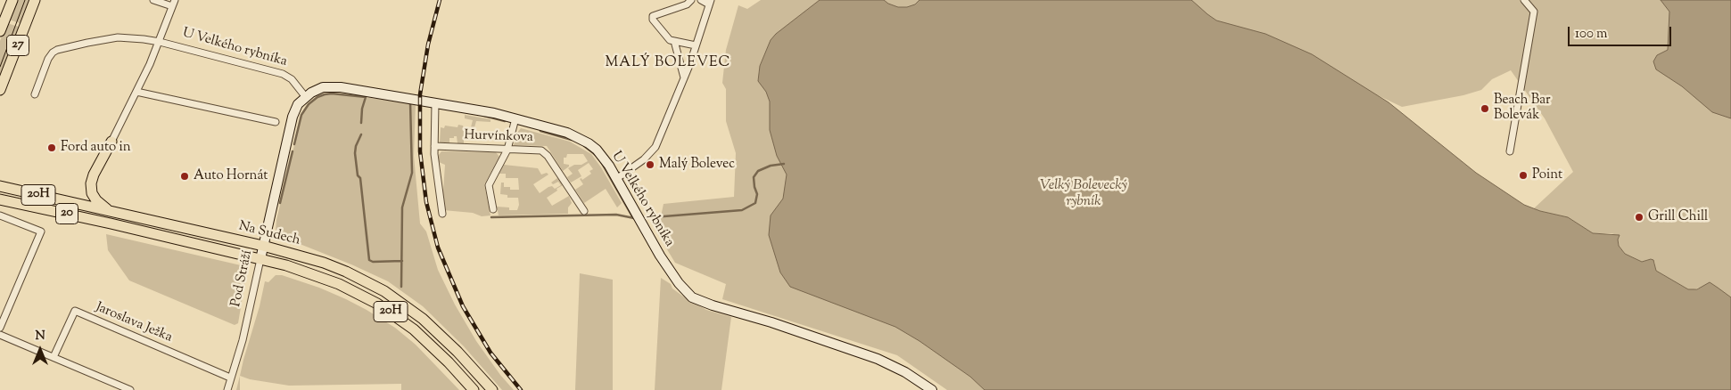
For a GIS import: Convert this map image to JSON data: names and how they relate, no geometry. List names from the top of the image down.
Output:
{
  "streets": {
    "main road": [
      "27",
      "20H",
      "20",
      "Na Sudech"
    ],
    "street": [
      "U Velkého rybníka",
      "Hurvínkova",
      "Pod Stráží",
      "Jaroslava Ježka"
    ]
  },
  "crossings": [
    ["U Velkého rybníka", "Pod Stráží"],
    ["Na Sudech", "Pod Stráží"],
    ["Pod Stráží", "Jaroslava Ježka"]
  ],
  "districts": ["MALÝ BOLEVEC"],
  "water": ["Velký Bolevecký rybník"],
  "places": [
    "Beach Bar Bolevák",
    "Ford auto in",
    "Malý Bolevec",
    "Point",
    "Auto Hornát",
    "Grill Chill"
  ],
  "scale_bar": "100 m",
  "north": "top"
}
